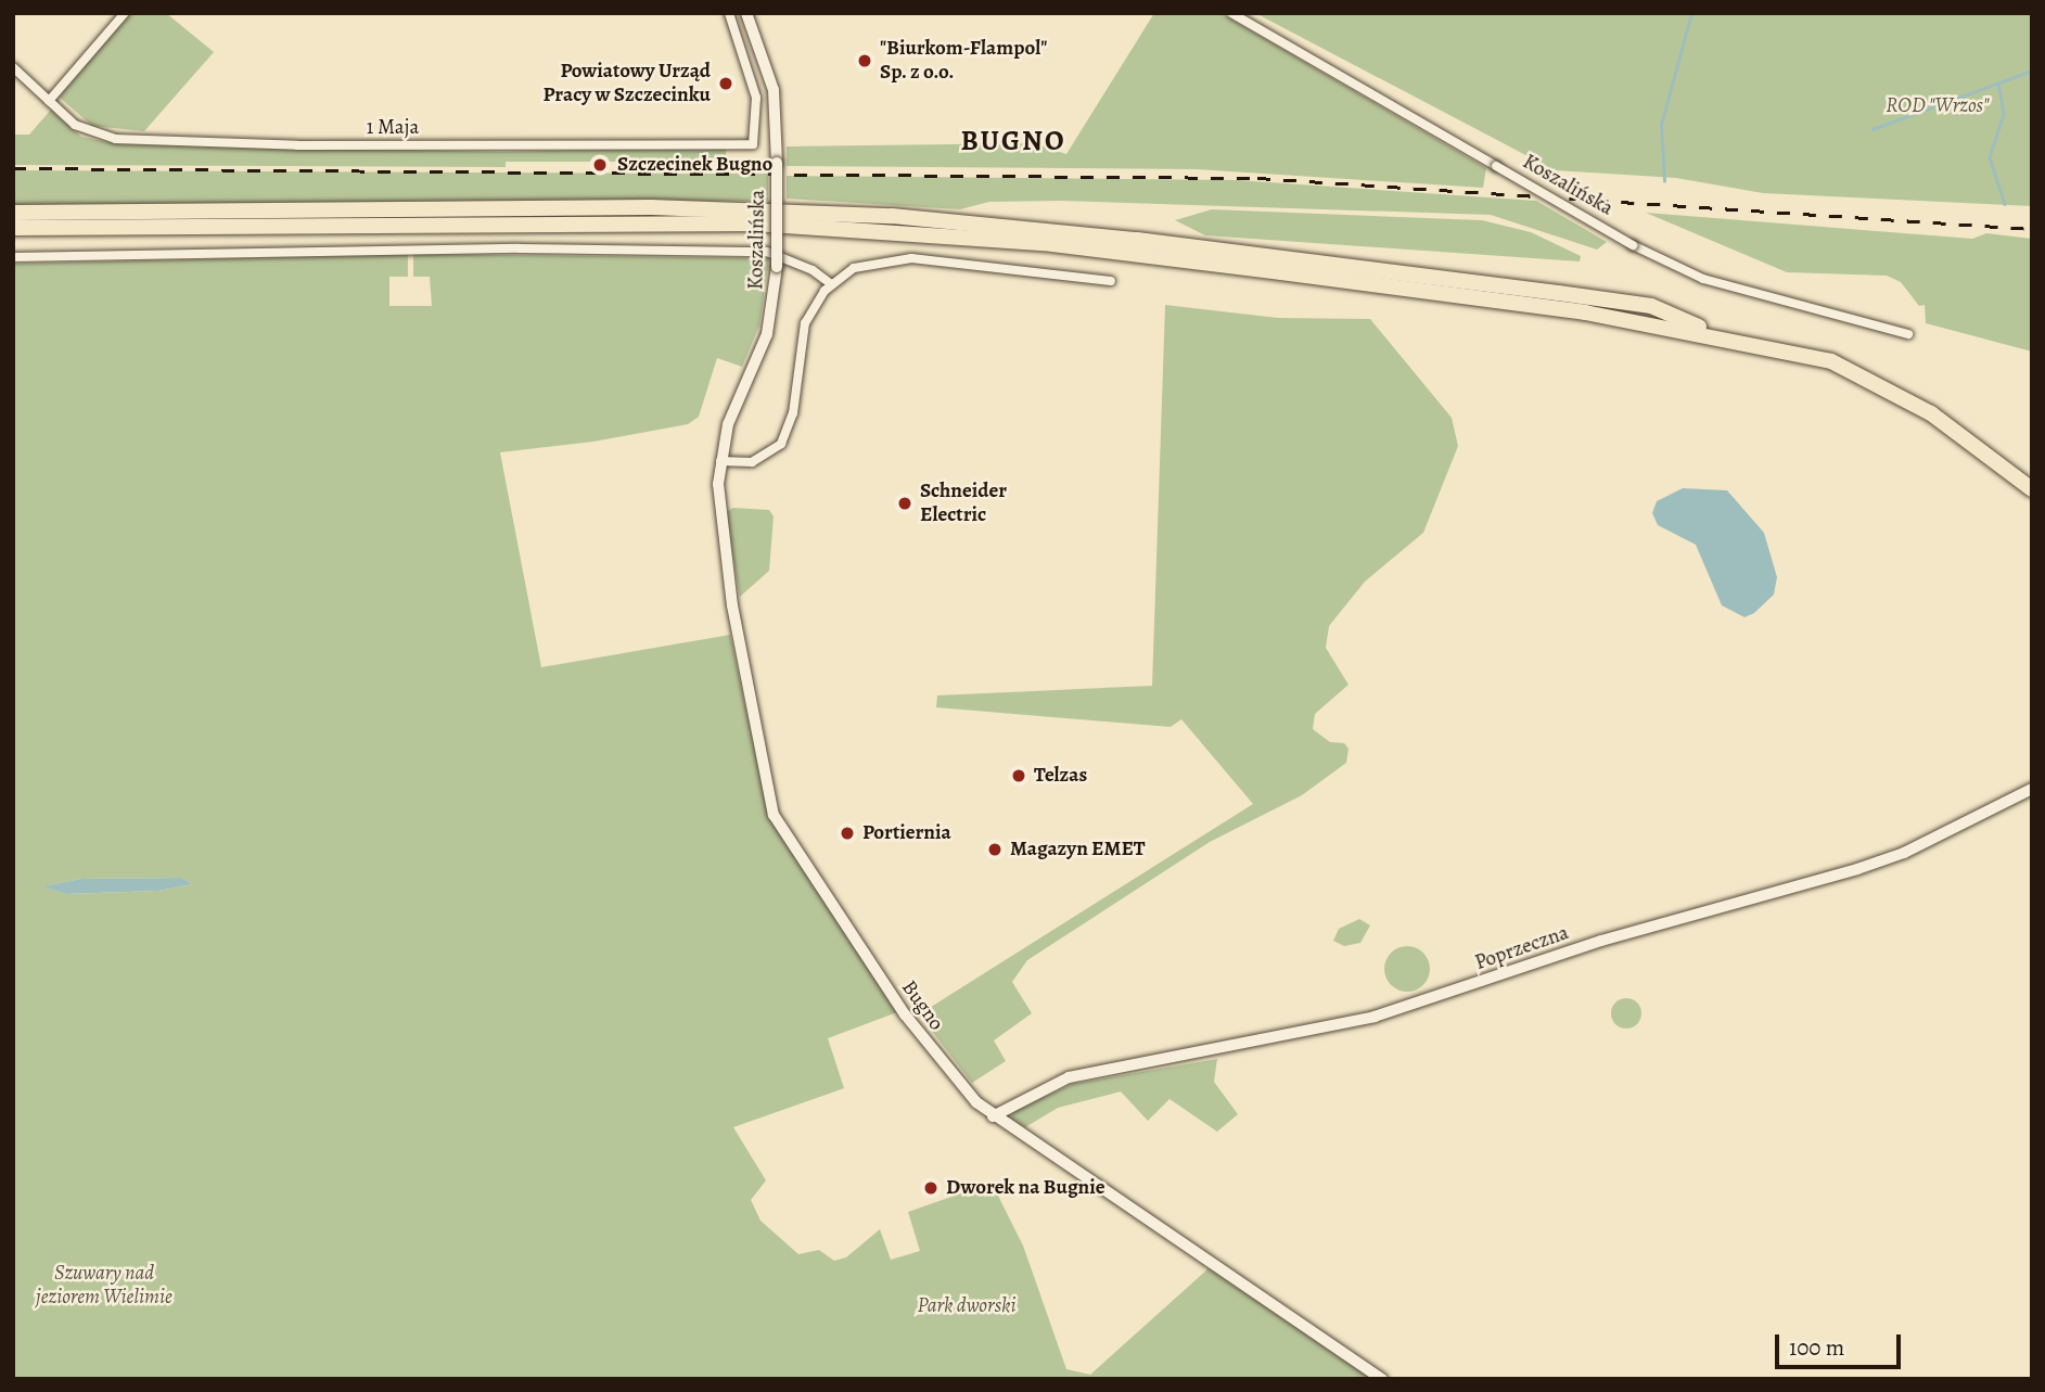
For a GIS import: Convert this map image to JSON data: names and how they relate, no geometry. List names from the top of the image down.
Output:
{
  "streets": {
    "street": [
      "1 Maja",
      "Koszalińska",
      "Poprzeczna",
      "Bugno"
    ]
  },
  "crossings": [
    ["Koszalińska", "Bugno"],
    ["Poprzeczna", "Bugno"]
  ],
  "districts": ["BUGNO"],
  "parks": ["ROD \"Wrzos\"", "Szuwary nad jeziorem Wielimie", "Park dworski"],
  "places": [
    "\"Biurkom-Flampol\" Sp. z o.o.",
    "Powiatowy Urząd Pracy w Szczecinku",
    "Szczecinek Bugno",
    "Schneider Electric",
    "Telzas",
    "Portiernia",
    "Magazyn EMET",
    "Dworek na Bugnie"
  ],
  "scale_bar": "100 m"
}
